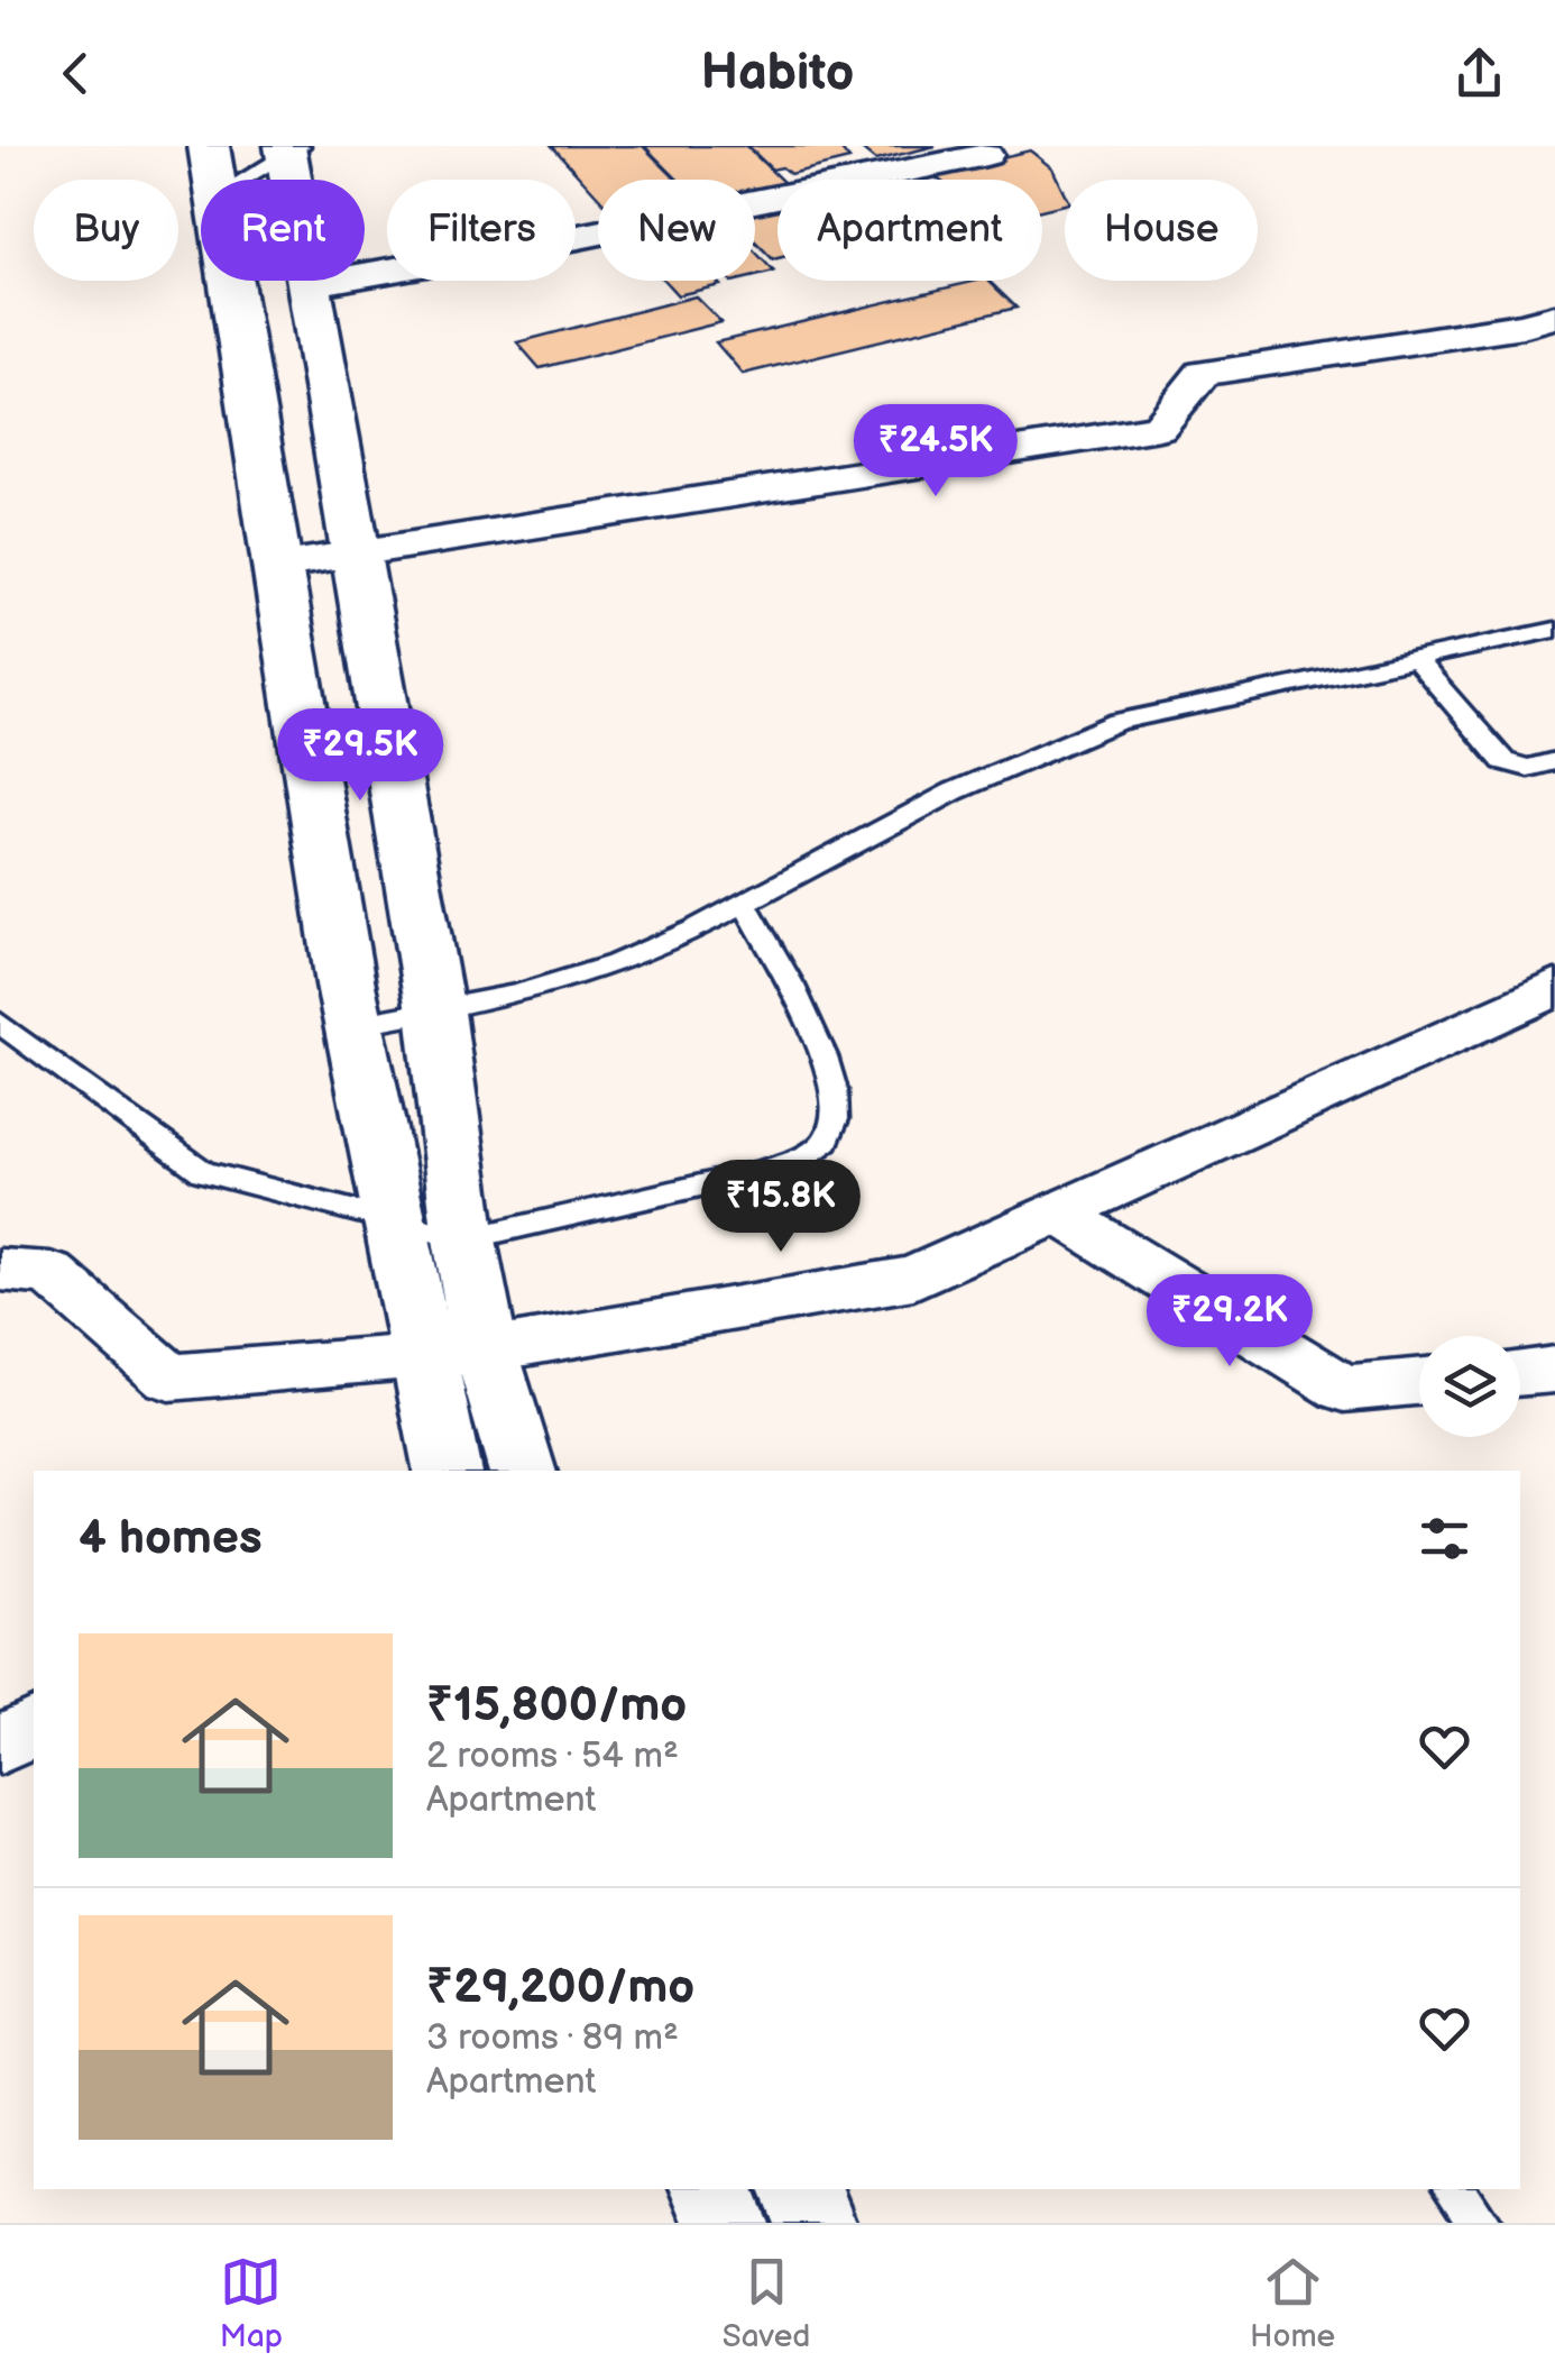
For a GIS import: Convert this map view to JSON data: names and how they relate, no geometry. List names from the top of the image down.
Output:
{
  "page": {
    "header": "Habito",
    "chip": [
      "Buy",
      "Rent",
      "Filters",
      "New",
      "Apartment",
      "House"
    ],
    "price": [
      "₹24.5K",
      "₹29.5K",
      "₹15.8K",
      "₹29.2K"
    ],
    "heading": "4 homes",
    "list": [
      {
        "name": "₹15,800/mo",
        "note": "2 rooms · 54 m² · Apartment"
      },
      {
        "name": "₹29,200/mo",
        "note": "3 rooms · 89 m² · Apartment"
      }
    ],
    "tabs": ["Map", "Saved", "Home"]
  }
}
